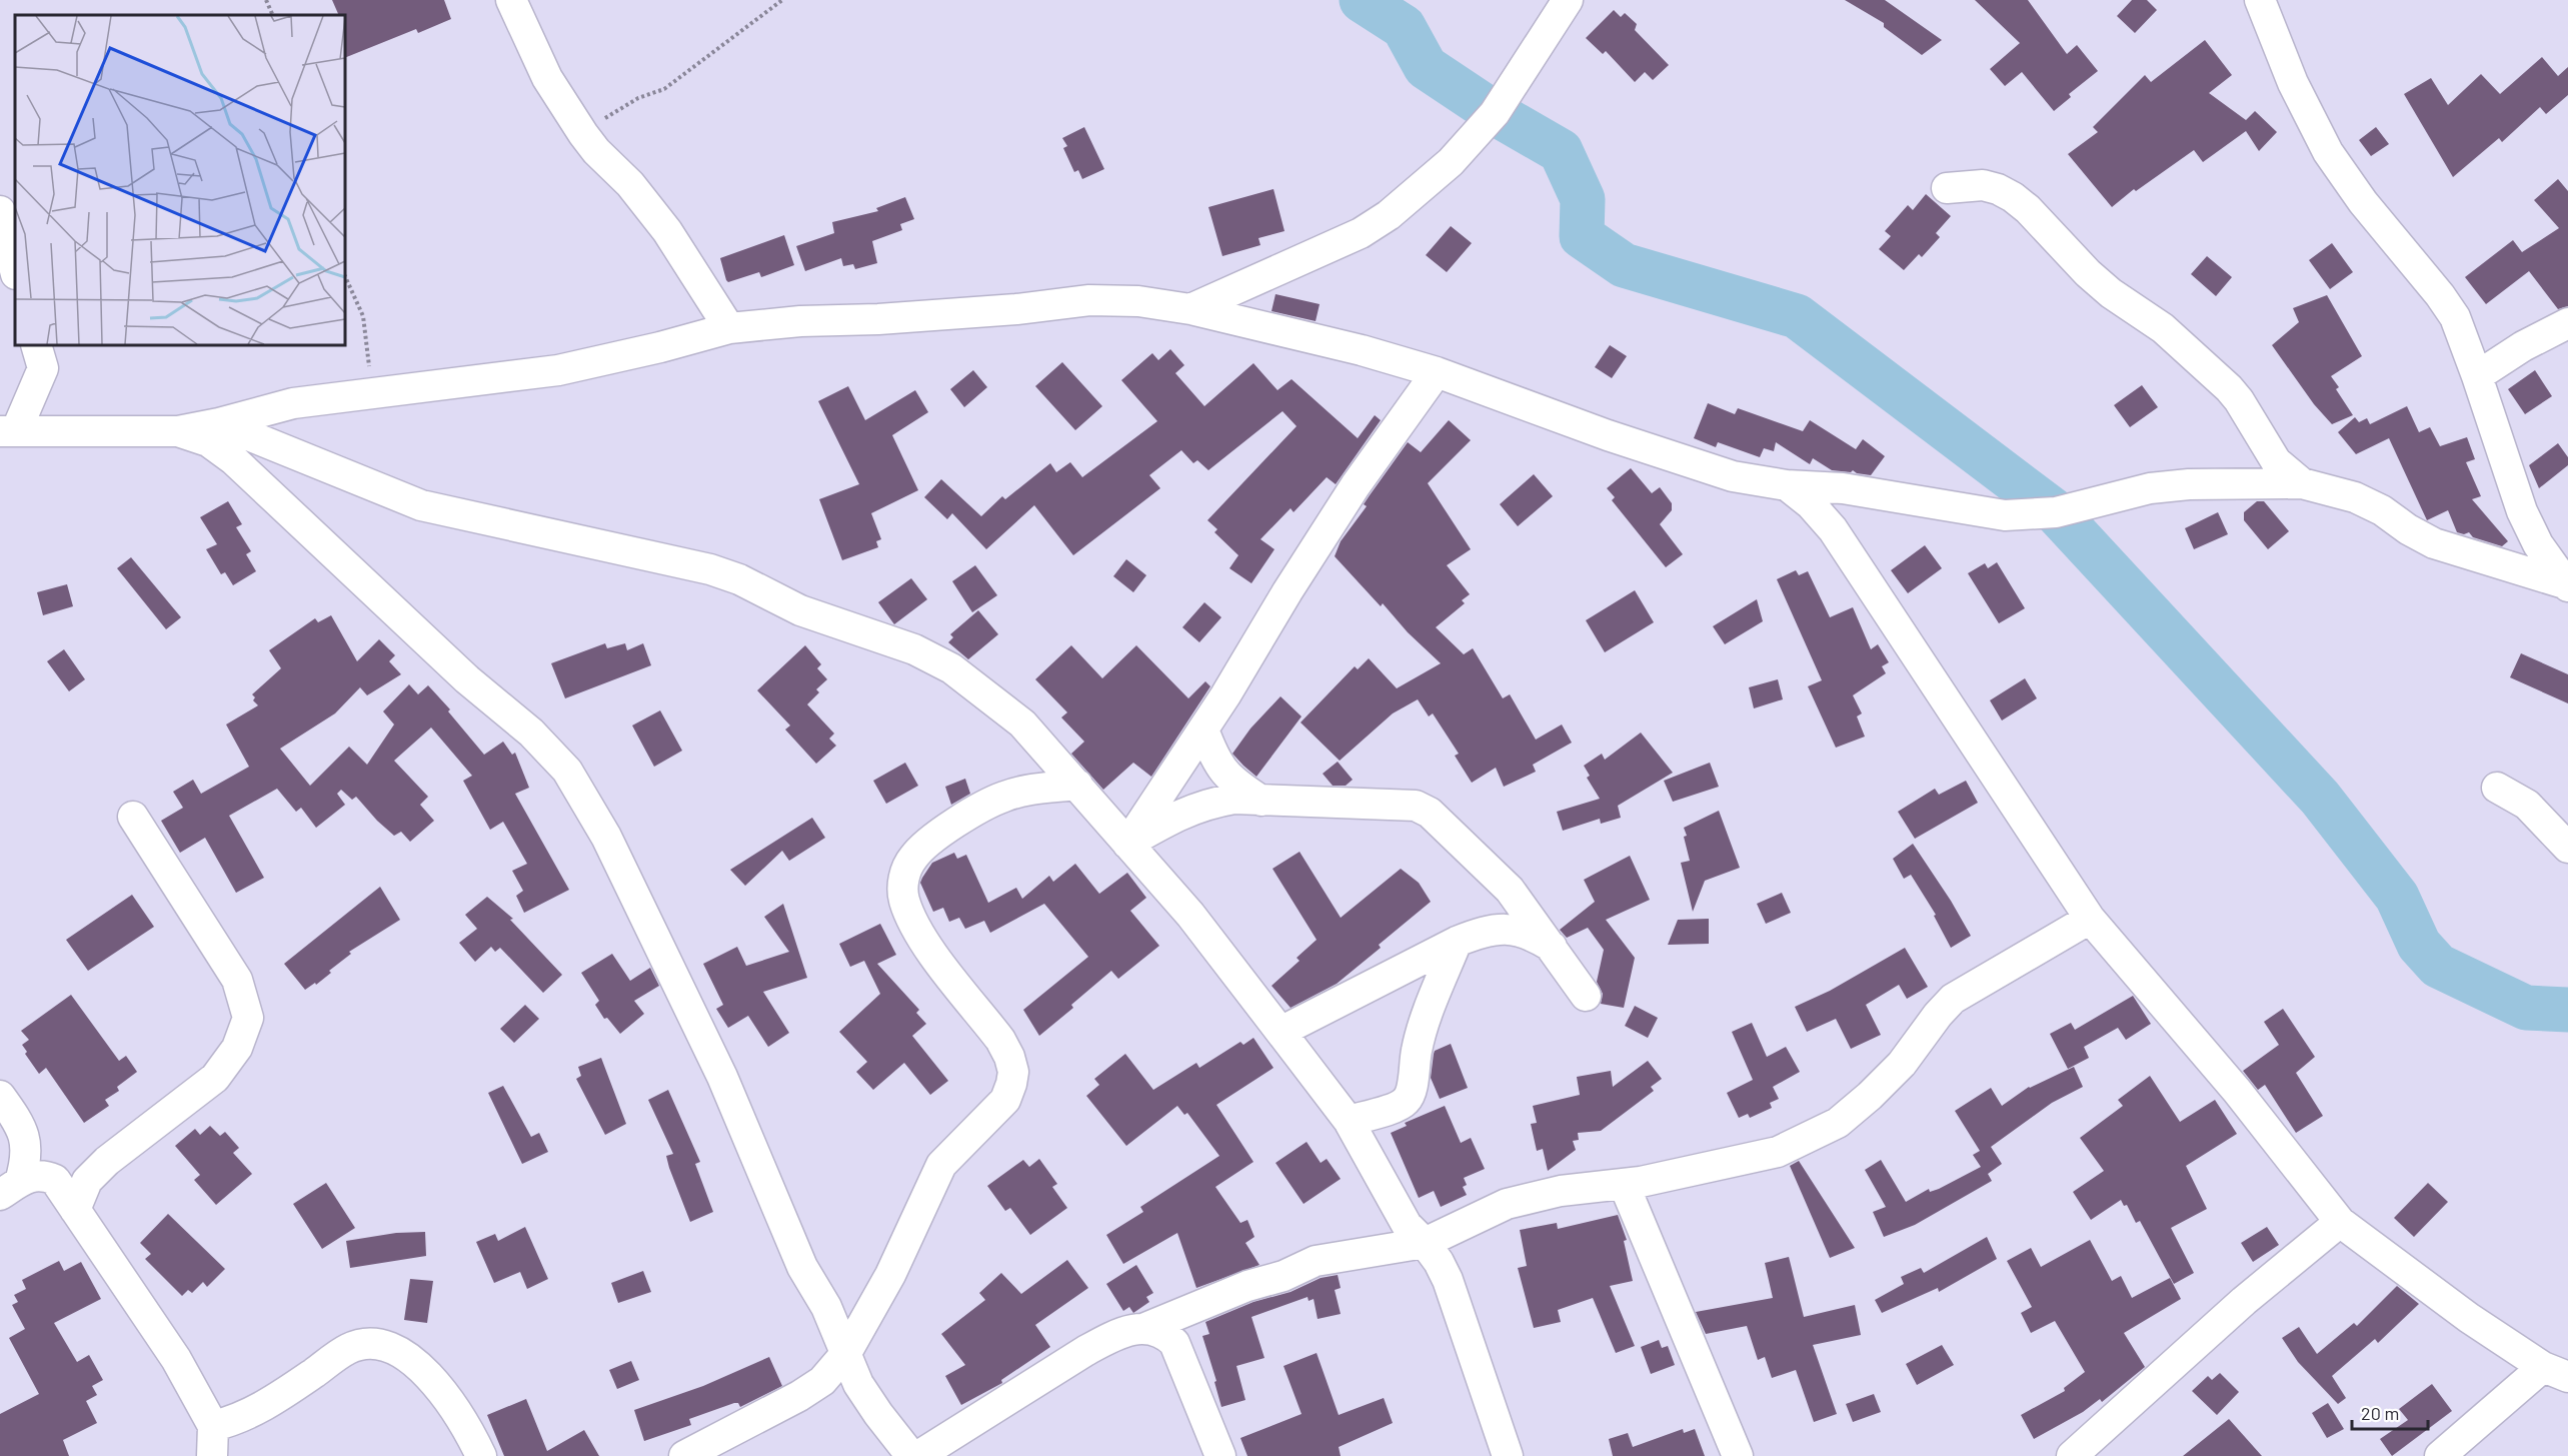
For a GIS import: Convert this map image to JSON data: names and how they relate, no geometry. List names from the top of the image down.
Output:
{
  "scale_bar": "20 m"
}
